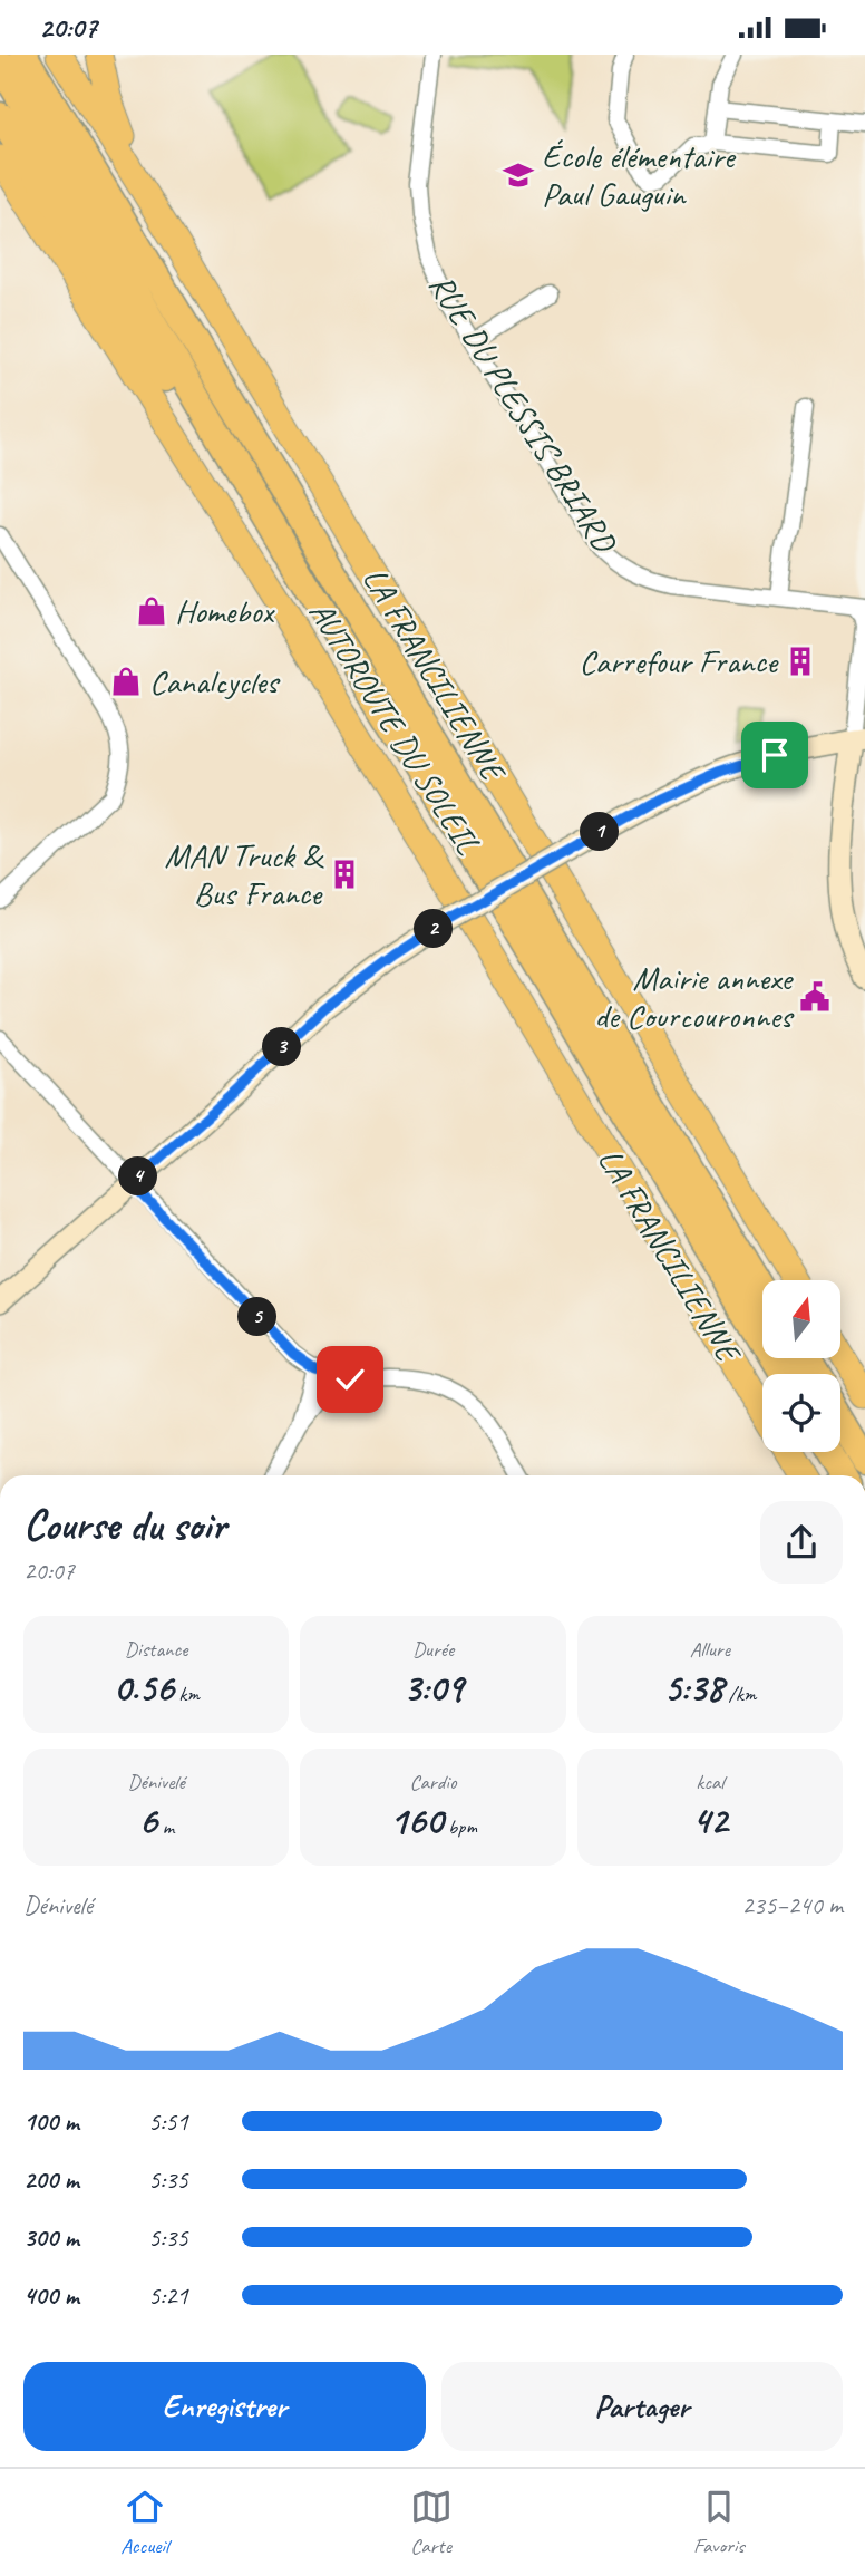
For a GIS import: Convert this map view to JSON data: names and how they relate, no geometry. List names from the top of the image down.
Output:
{
  "streets": {
    "highway": ["LA FRANCILIENNE", "AUTOROUTE DU SOLEIL"],
    "street": ["RUE DU PLESSIS BRIARD"]
  },
  "places": {
    "school or university": ["École élémentaire Paul Gauguin"],
    "shop": ["Homebox", "Canalcycles"],
    "building": ["Carrefour France", "MAN Truck & Bus France"],
    "public building": ["Mairie annexe de Courcouronnes"]
  },
  "north": "top",
  "page": {
    "status": "20:07",
    "pins": [
      "1",
      "2",
      "3",
      "4",
      "5"
    ],
    "heading": ["Course du soir", "20:07"],
    "stats": [
      ["Distance", "0.56 km"],
      ["Durée", "3:09"],
      ["Allure", "5:38 /km"],
      ["Dénivelé", "6 m"],
      ["Cardio", "160 bpm"],
      ["kcal", "42"]
    ],
    "chart": ["Dénivelé", "235–240 m"],
    "list": [
      {
        "name": "100 m",
        "note": "5:51"
      },
      {
        "name": "200 m",
        "note": "5:35"
      },
      {
        "name": "300 m",
        "note": "5:35"
      },
      {
        "name": "400 m",
        "note": "5:21"
      }
    ],
    "buttons": ["Enregistrer", "Partager"],
    "tabs": ["Accueil", "Carte", "Favoris"]
  }
}
